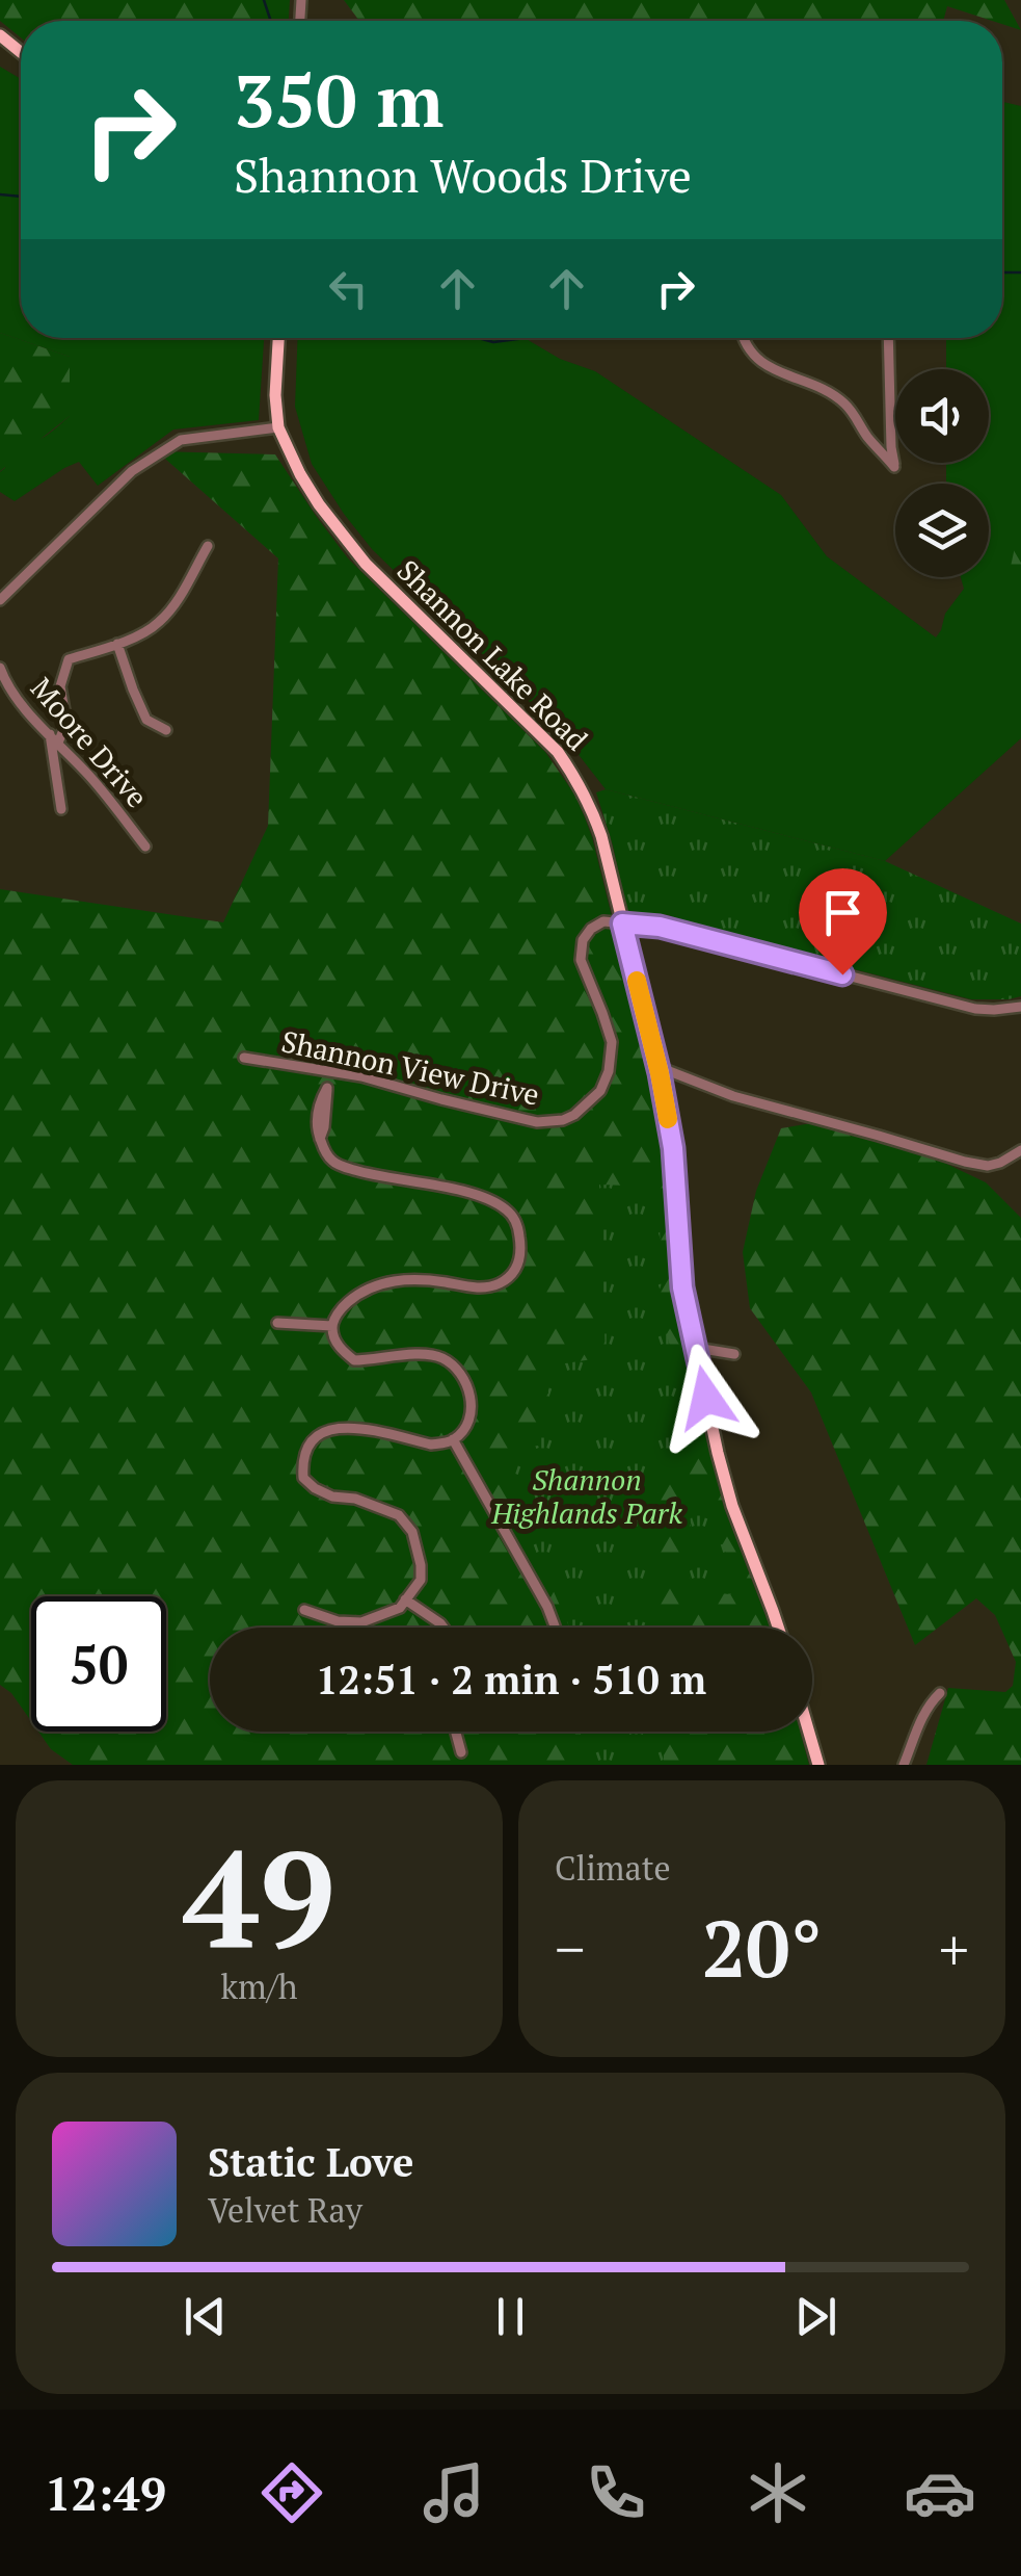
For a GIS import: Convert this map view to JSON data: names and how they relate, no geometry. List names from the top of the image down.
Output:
{
  "streets": {
    "main road": ["Shannon Lake Road"],
    "street": ["Moore Drive", "Shannon View Drive"]
  },
  "crossings": [
    ["Shannon Lake Road", "Shannon View Drive"]
  ],
  "parks": ["Shannon Highlands Park"],
  "page": {
    "turn": ["350 m", "Shannon Woods Drive"],
    "limit": "50",
    "trip": "12:51 · 2 min · 510 m",
    "tile": [
      ["49", "km/h"],
      "Climate"
    ],
    "heat": ["−", "20°", "+"],
    "song": ["Static Love", "Velvet Ray"],
    "tabs": "12:49"
  }
}
